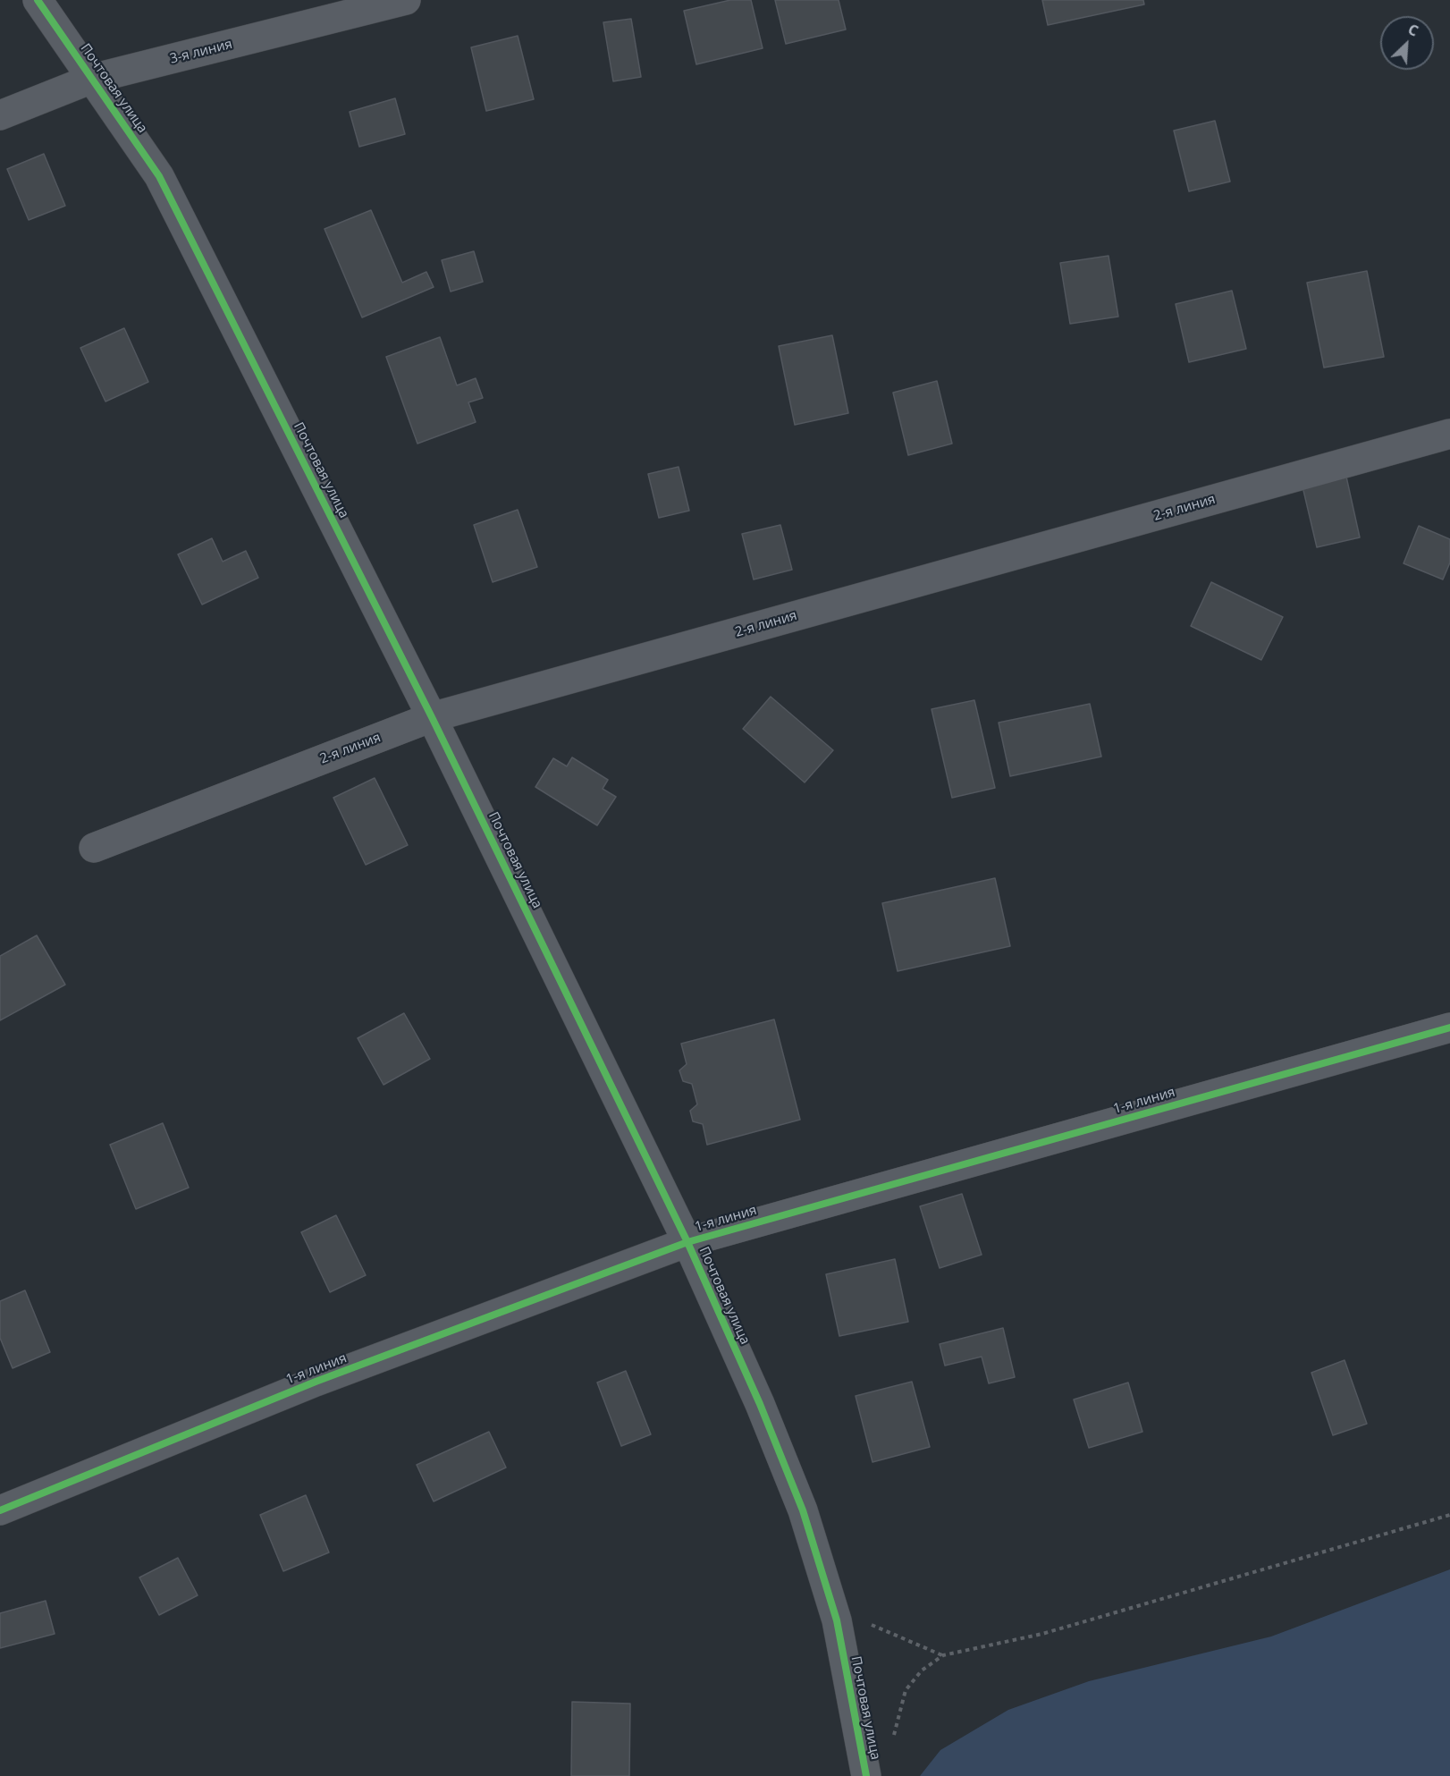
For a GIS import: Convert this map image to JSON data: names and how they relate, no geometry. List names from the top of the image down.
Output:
{
  "streets": {
    "street": [
      "3-я линия",
      "Почтовая улица",
      "2-я линия",
      "1-я линия"
    ]
  },
  "crossings": [
    ["3-я линия", "Почтовая улица"],
    ["Почтовая улица", "2-я линия"],
    ["Почтовая улица", "1-я линия"]
  ],
  "north": "top right"
}
